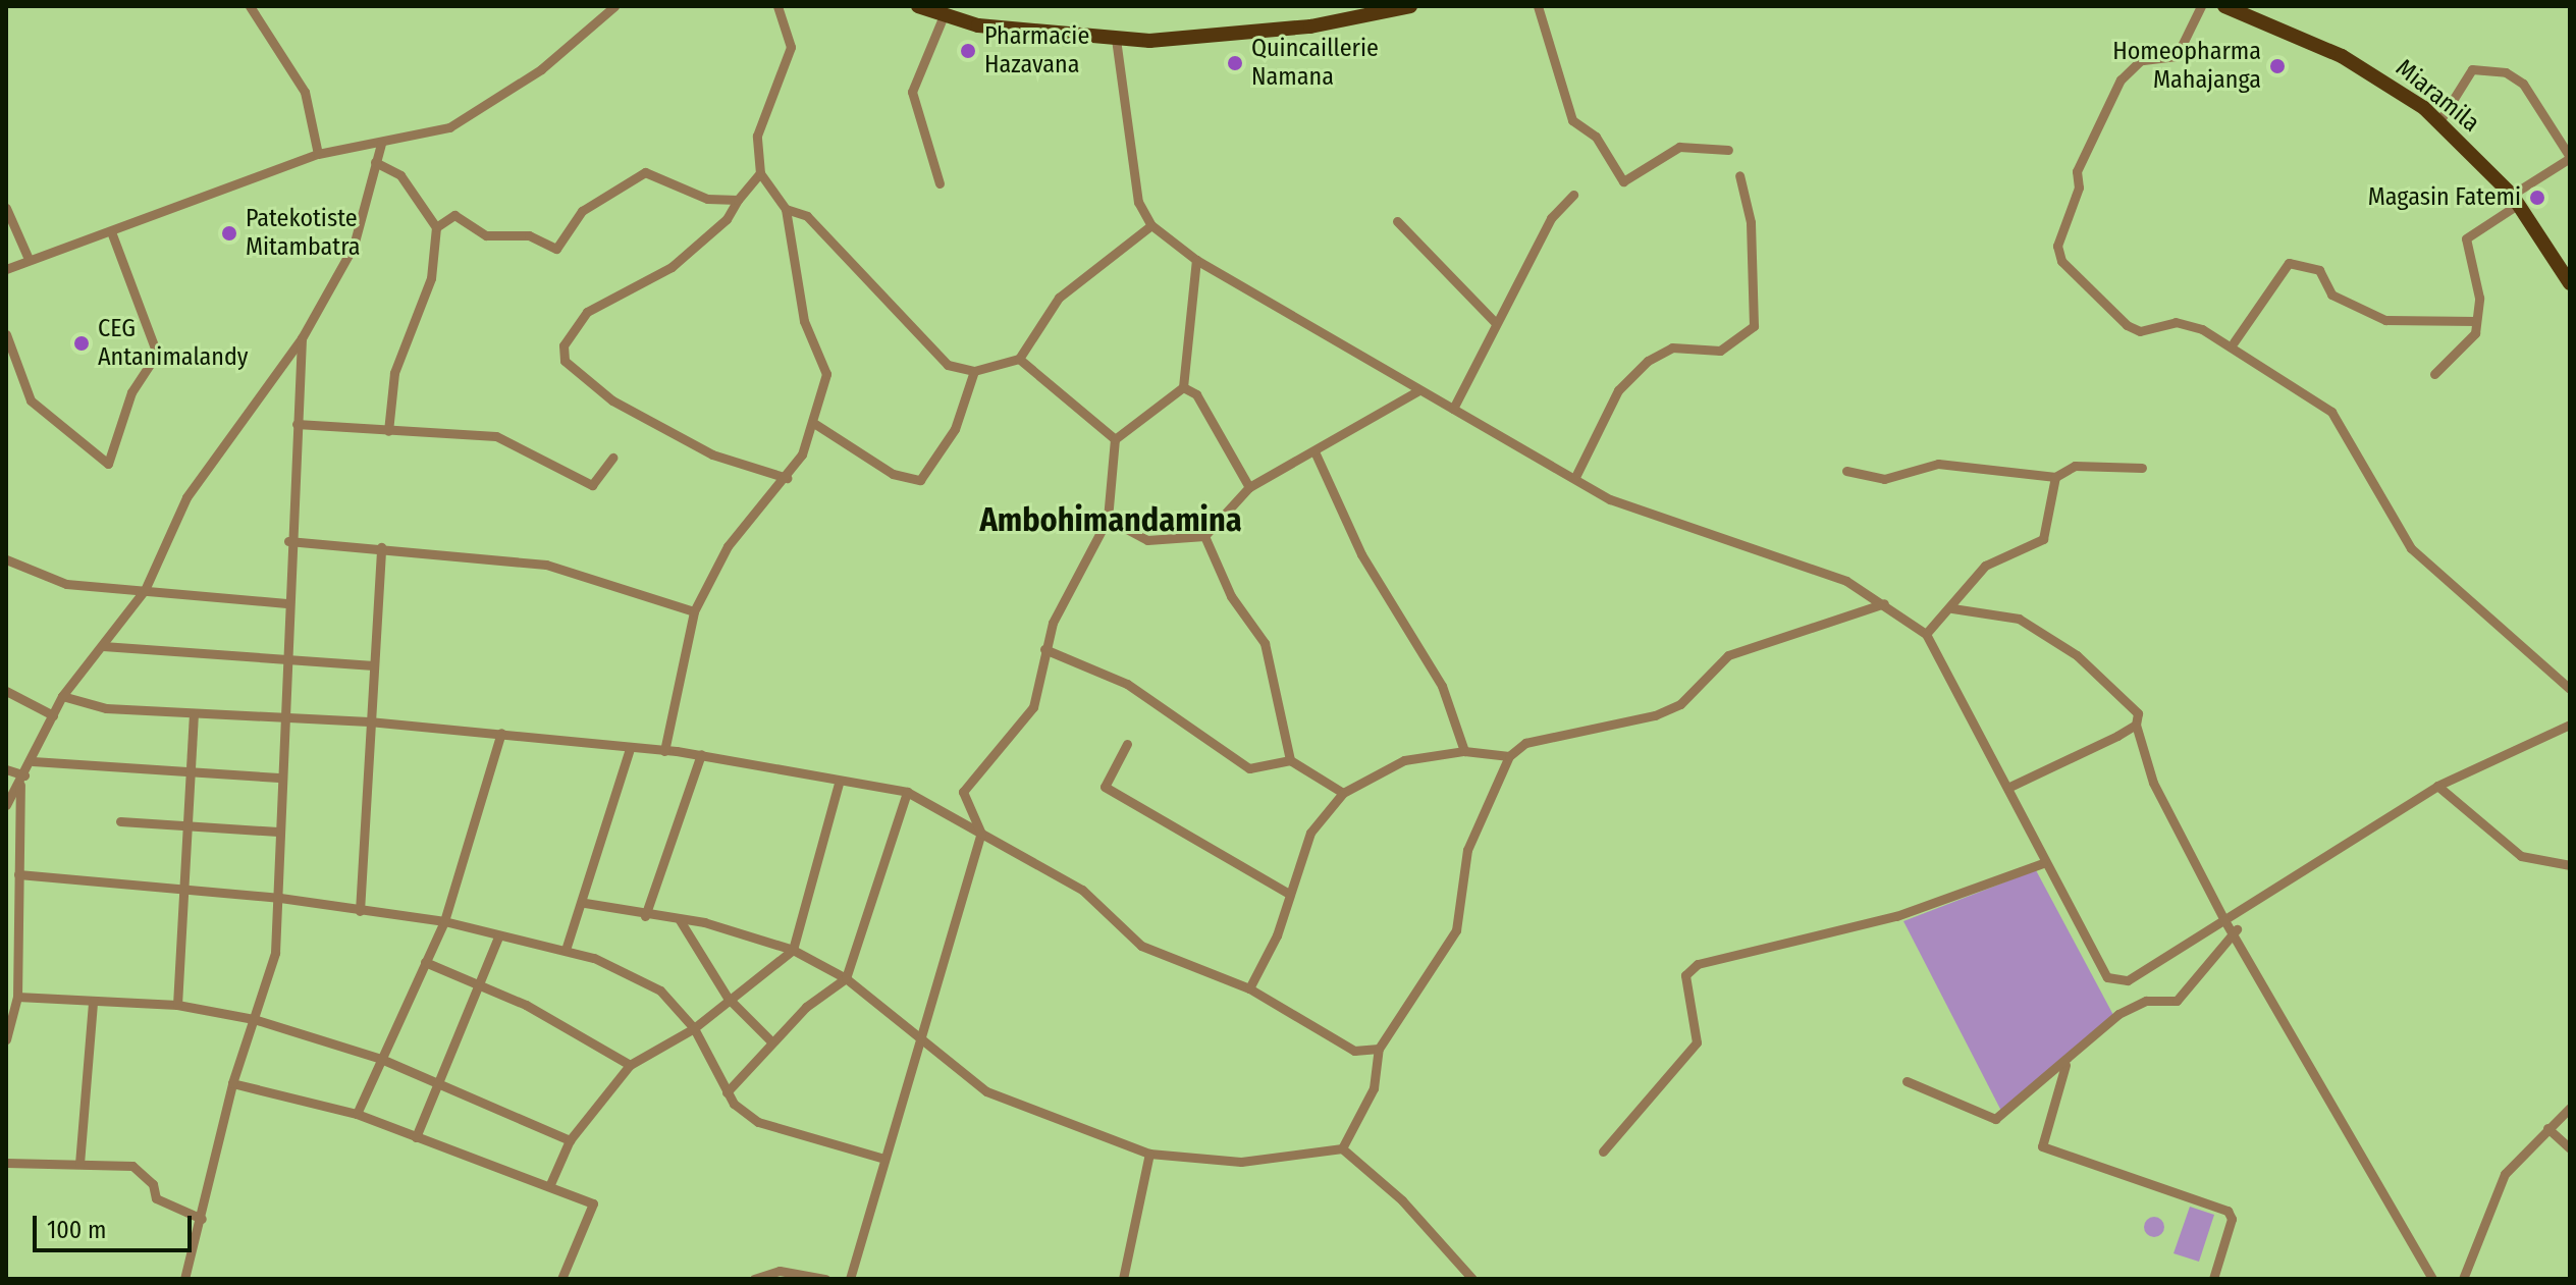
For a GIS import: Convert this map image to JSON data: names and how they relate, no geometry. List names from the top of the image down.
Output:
{
  "streets": {
    "main road": ["Miaramila"]
  },
  "districts": ["Ambohimandamina"],
  "places": [
    "Pharmacie Hazavana",
    "Quincaillerie Namana",
    "Homeopharma Mahajanga",
    "Magasin Fatemi",
    "Patekotiste Mitambatra",
    "CEG Antanimalandy"
  ],
  "scale_bar": "100 m"
}
